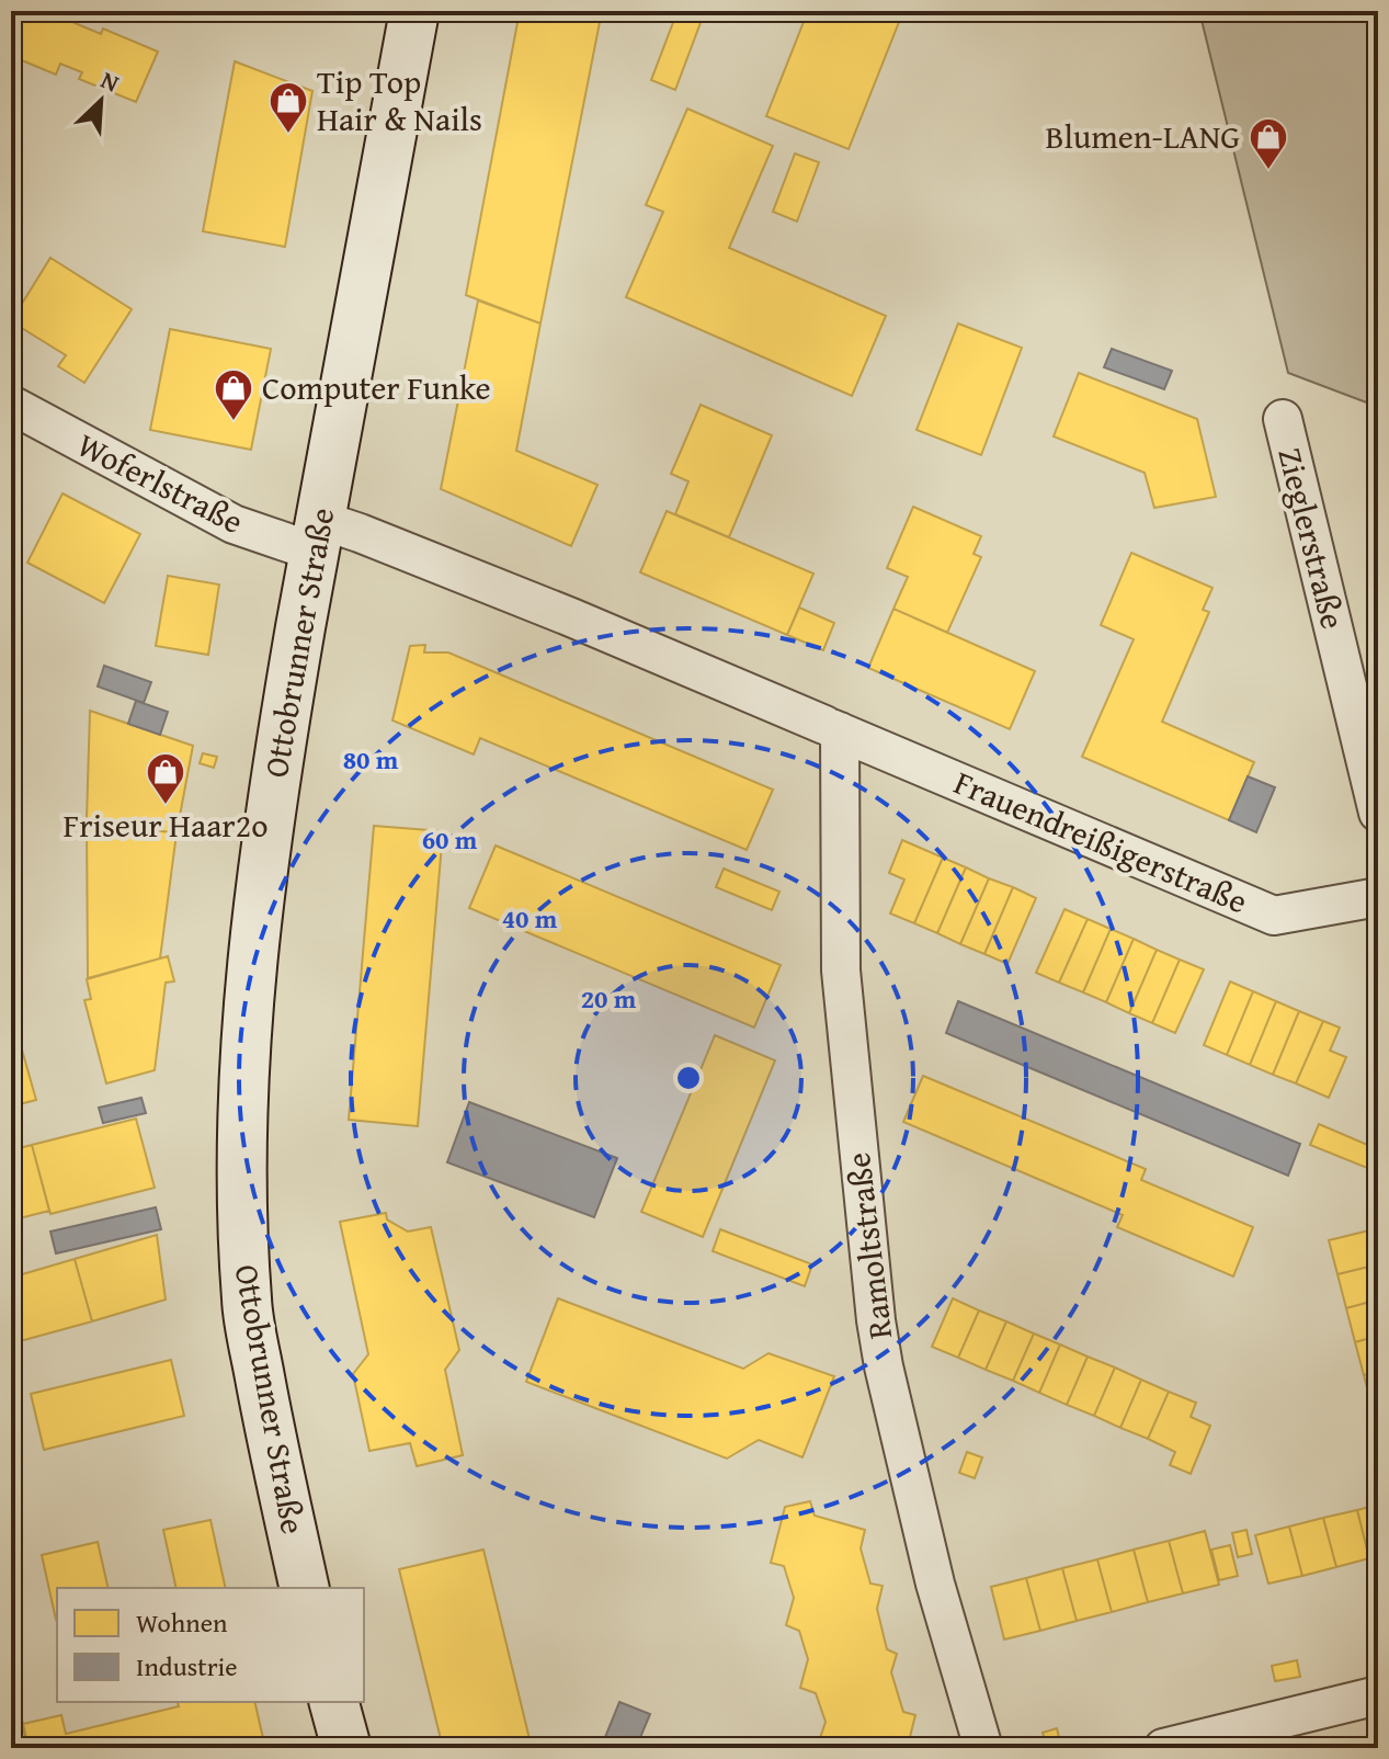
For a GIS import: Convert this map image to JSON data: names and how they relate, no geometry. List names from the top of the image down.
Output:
{
  "streets": {
    "main road": ["Ottobrunner Straße"],
    "street": [
      "Woferlstraße",
      "Zieglerstraße",
      "Frauendreißigerstraße",
      "Ramoltstraße"
    ]
  },
  "crossings": [
    ["Woferlstraße", "Ottobrunner Straße"],
    ["Woferlstraße", "Frauendreißigerstraße"],
    ["Ottobrunner Straße", "Frauendreißigerstraße"],
    ["Frauendreißigerstraße", "Ramoltstraße"]
  ],
  "places": {
    "shop": [
      "Tip Top Hair & Nails",
      "Blumen-LANG",
      "Computer Funke",
      "Friseur Haar2o"
    ]
  },
  "legend": ["Wohnen", "Industrie"],
  "north": "top right",
  "rings": [
    "80 m",
    "60 m",
    "40 m",
    "20 m"
  ]
}
